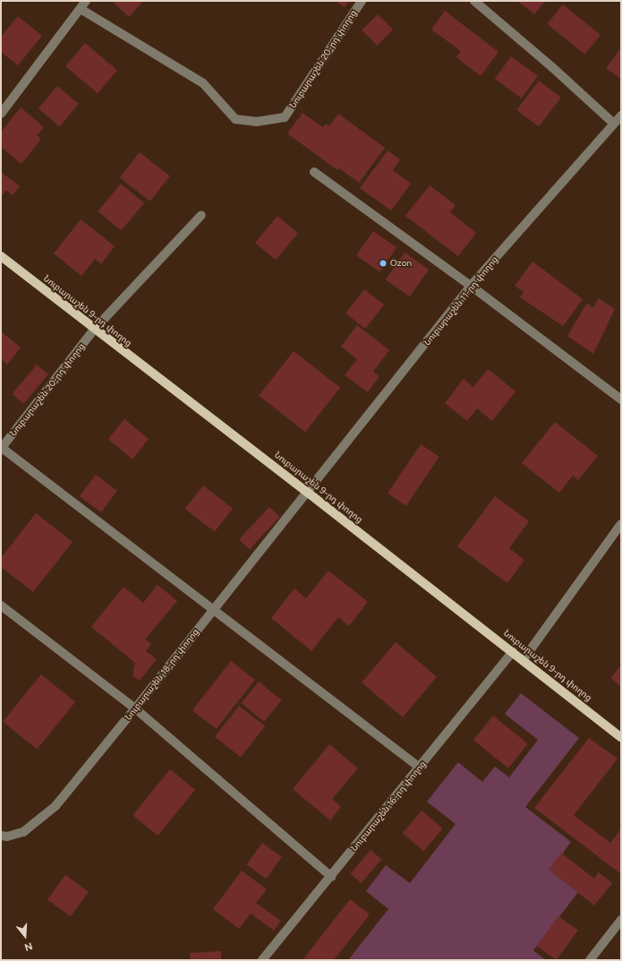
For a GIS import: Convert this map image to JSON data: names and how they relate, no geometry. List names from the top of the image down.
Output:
{
  "streets": {
    "main road": ["Նուբարաշեն 9-րդ փողոց"],
    "street": [
      "Նուբարաշեն 20-րդ փողոց",
      "Նուբարաշեն 11-րդ փողոց",
      "Նուբարաշեն 18-րդ փողոց",
      "Նուբարաշեն 16-րդ փողոց"
    ]
  },
  "crossings": [
    ["Նուբարաշեն 20-րդ փողոց", "Նուբարաշեն 9-րդ փողոց"],
    ["Նուբարաշեն 11-րդ փողոց", "Նուբարաշեն 9-րդ փողոց"],
    ["Նուբարաշեն 11-րդ փողոց", "Նուբարաշեն 18-րդ փողոց"],
    ["Նուբարաշեն 9-րդ փողոց", "Նուբարաշեն 18-րդ փողոց"],
    ["Նուբարաշեն 9-րդ փողոց", "Նուբարաշեն 16-րդ փողոց"]
  ],
  "places": ["Ozon"],
  "north": "bottom"
}
